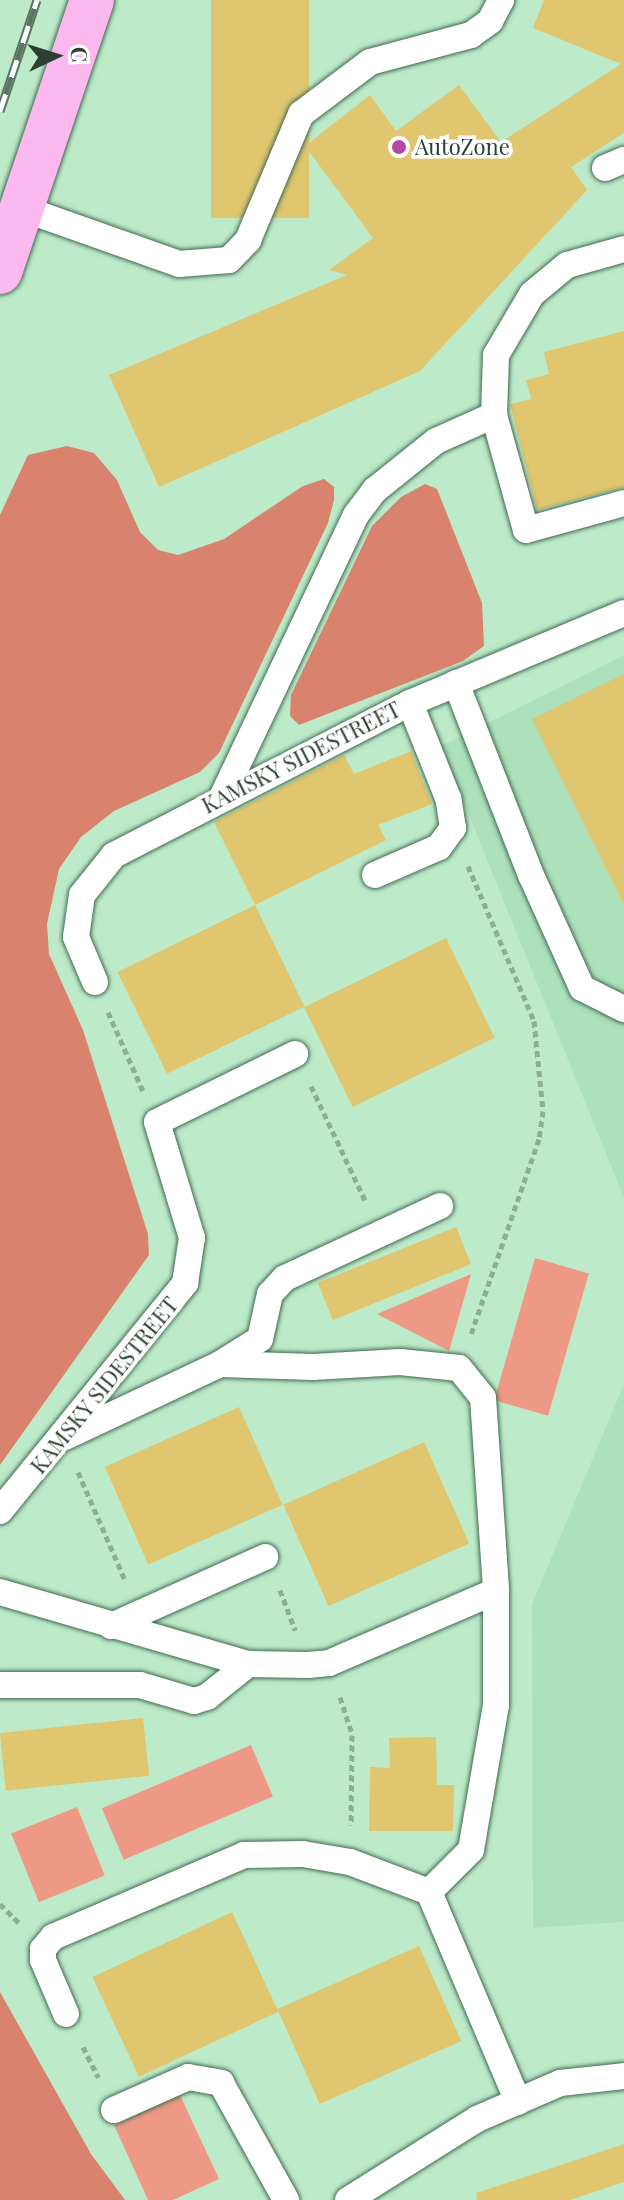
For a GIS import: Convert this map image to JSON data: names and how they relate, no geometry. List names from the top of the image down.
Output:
{
  "streets": {
    "lane": ["KAMSKY SIDESTREET"]
  },
  "places": ["AutoZone"],
  "north": "right"
}
